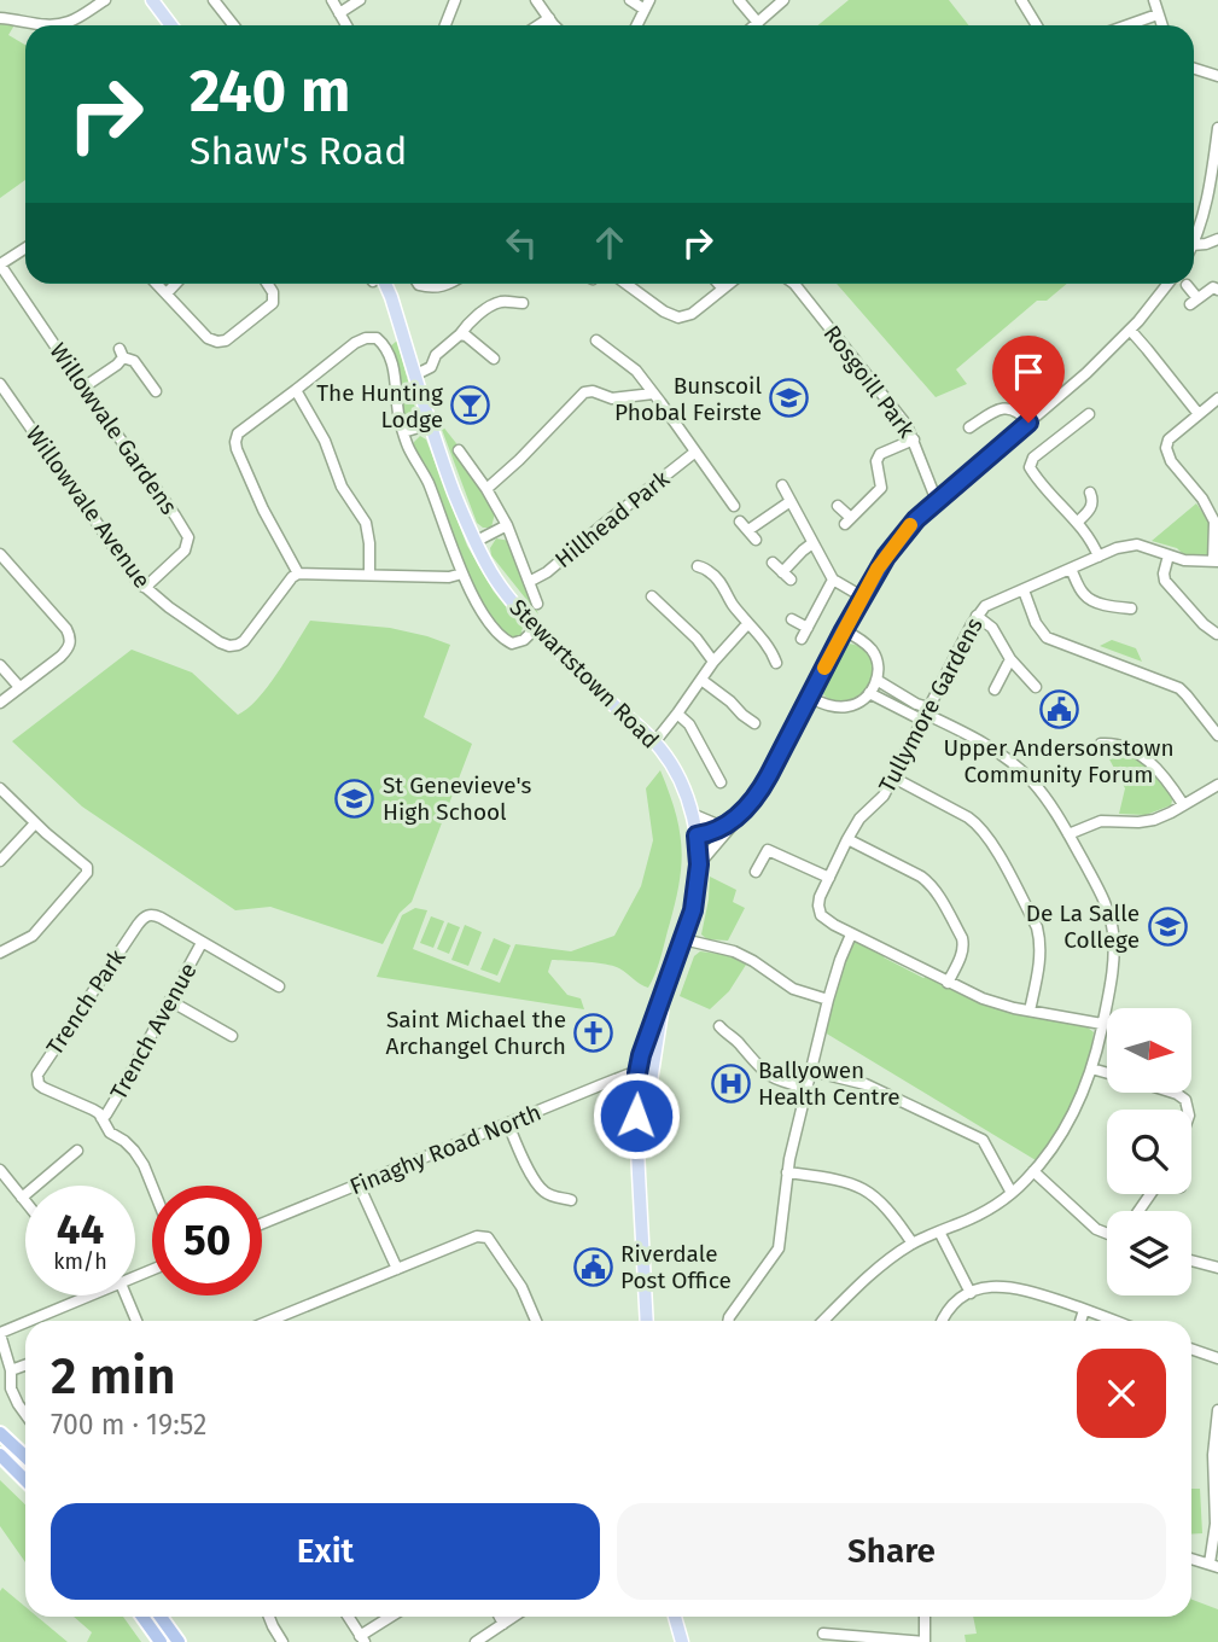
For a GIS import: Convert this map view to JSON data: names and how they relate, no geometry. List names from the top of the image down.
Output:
{
  "streets": {
    "main road": ["Stewartstown Road"],
    "street": [
      "Rosgoill Park",
      "Willowvale Gardens",
      "Willowvale Avenue",
      "Hillhead Park",
      "Tullymore Gardens",
      "Trench Park",
      "Trench Avenue",
      "Finaghy Road North"
    ]
  },
  "crossings": [
    ["Willowvale Gardens", "Willowvale Avenue"],
    ["Stewartstown Road", "Finaghy Road North"],
    ["Trench Park", "Trench Avenue"]
  ],
  "places": {
    "school or university": ["Bunscoil Phobal Feirste", "St Genevieve's High School", "De La Salle College"],
    "bar": ["The Hunting Lodge"],
    "public building": ["Upper Andersonstown Community Forum", "Riverdale Post Office"],
    "church": ["Saint Michael the Archangel Church"],
    "hospital": ["Ballyowen Health Centre"]
  },
  "north": "right",
  "page": {
    "turn": ["240 m", "Shaw's Road"],
    "speed": "44 km/h",
    "limit": "50",
    "heading": ["2 min", "700 m · 19:52"],
    "buttons": ["Exit", "Share"]
  }
}
